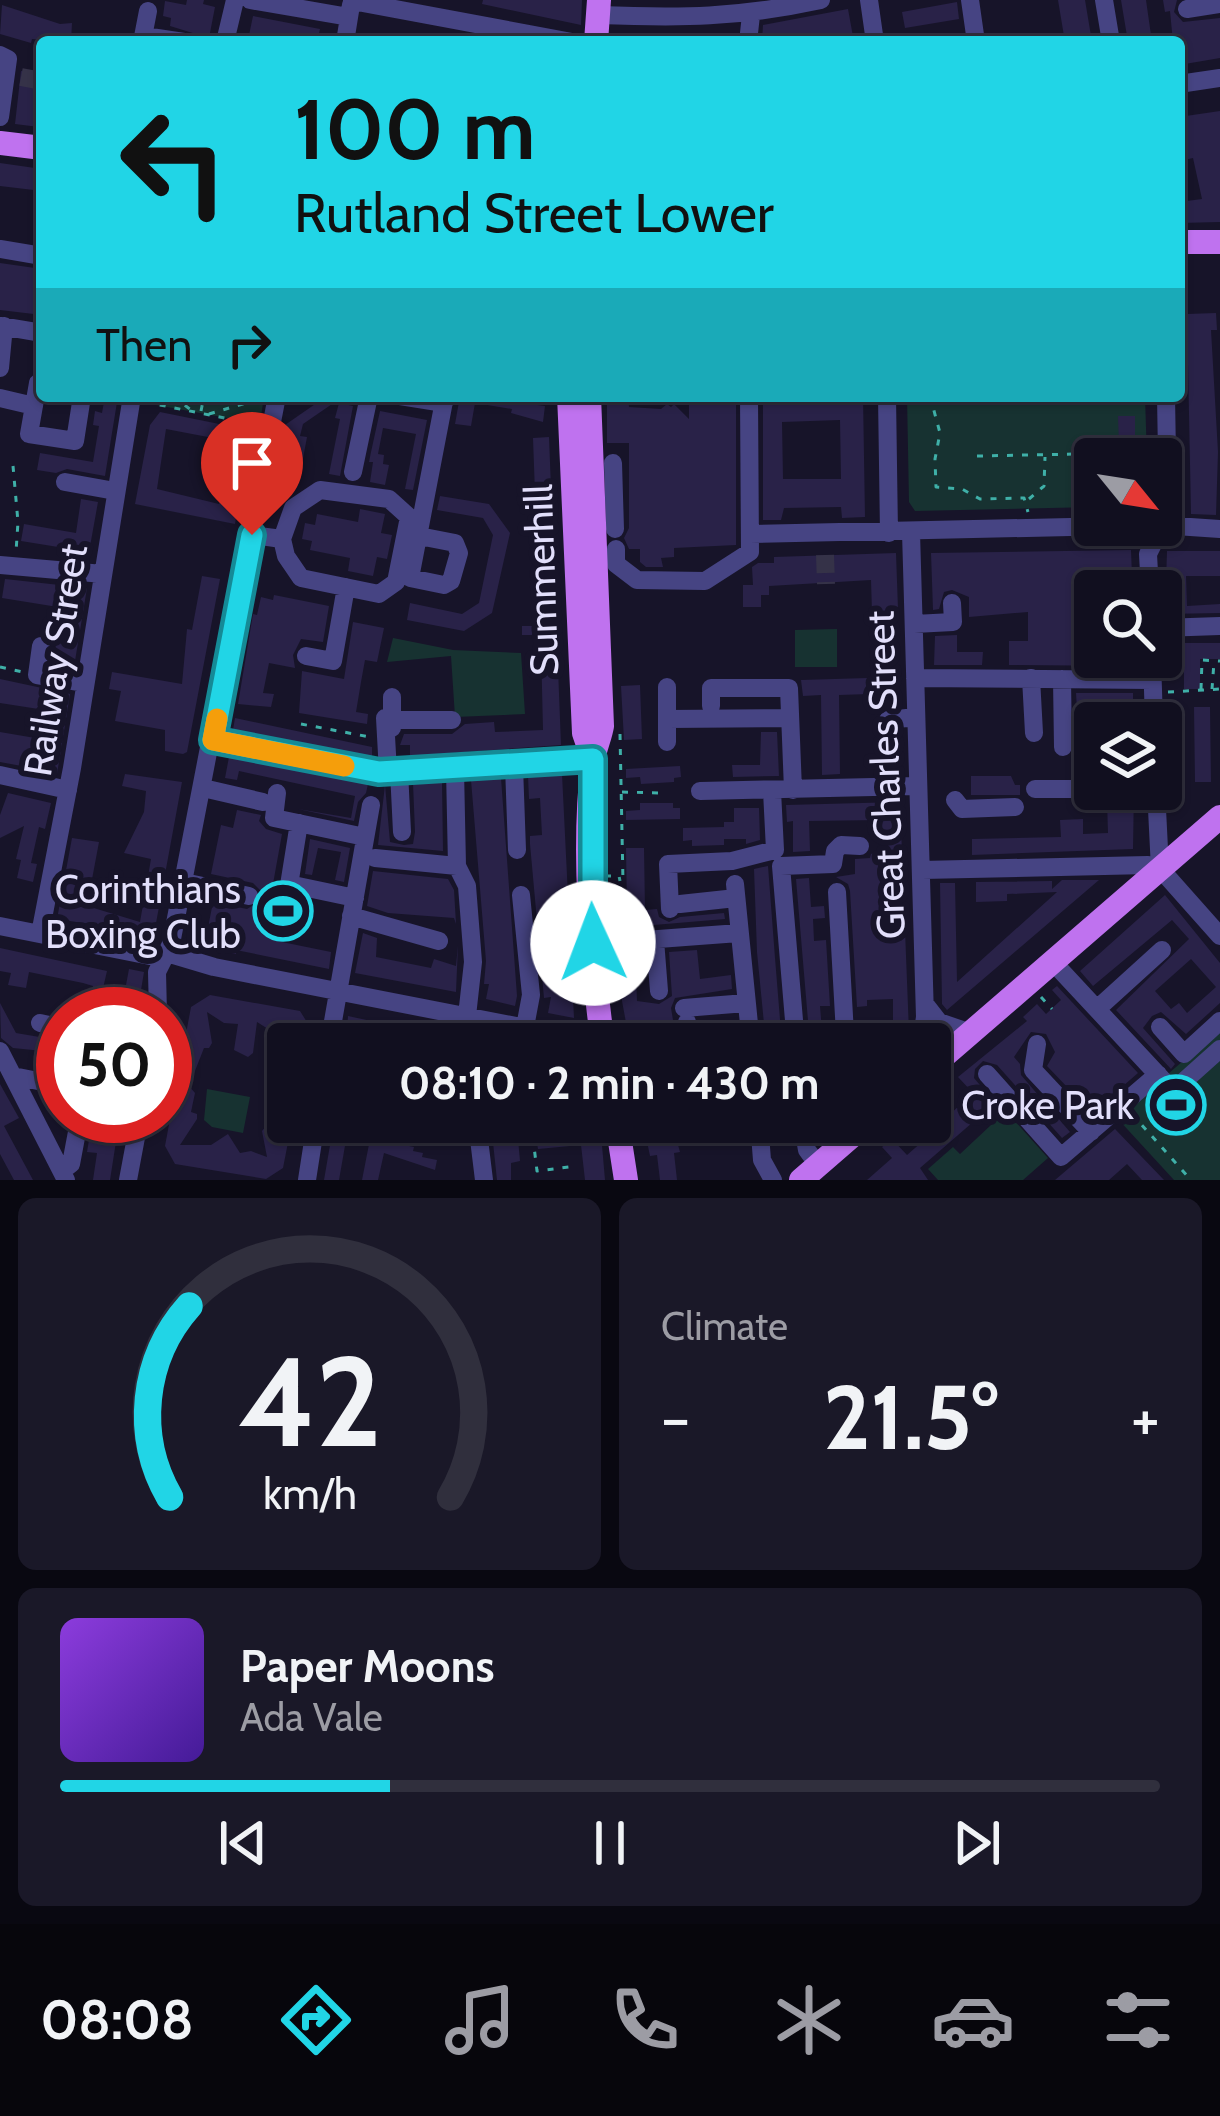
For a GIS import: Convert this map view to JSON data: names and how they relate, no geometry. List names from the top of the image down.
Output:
{
  "streets": {
    "main road": ["Summerhill"],
    "street": ["Railway Street", "Great Charles Street"]
  },
  "places": {
    "sports": ["Corinthians Boxing Club", "Croke Park"]
  },
  "north": "bottom right",
  "page": {
    "turn": ["100 m", "Rutland Street Lower"],
    "then": "Then",
    "limit": "50",
    "trip": "08:10 · 2 min · 430 m",
    "tile": "Climate",
    "heat": ["−", "21.5°", "+"],
    "song": ["Paper Moons", "Ada Vale"],
    "tabs": "08:08",
    "gauge": ["42", "km/h"]
  }
}
